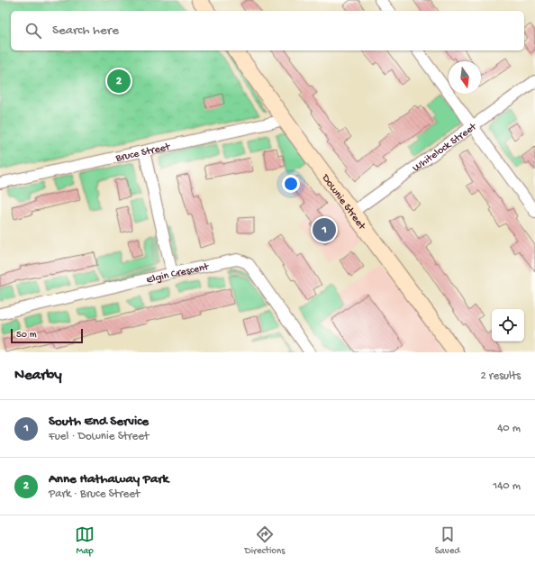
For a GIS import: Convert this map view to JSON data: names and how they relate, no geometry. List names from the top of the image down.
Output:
{
  "streets": {
    "main road": ["Downie Street"],
    "street": ["Whitelock Street", "Bruce Street", "Elgin Crescent"]
  },
  "crossings": [
    ["Whitelock Street", "Downie Street"],
    ["Bruce Street", "Downie Street"]
  ],
  "scale_bar": "50 m",
  "north": "bottom",
  "page": {
    "search": "Search here",
    "pins": ["2", "1"],
    "scale": "50 m",
    "heading": ["Nearby", "2 results"],
    "list": [
      {
        "mark": "1",
        "name": "South End Service",
        "note": "Fuel · Downie Street",
        "value": "40 m"
      },
      {
        "mark": "2",
        "name": "Anne Hathaway Park",
        "note": "Park · Bruce Street",
        "value": "140 m"
      }
    ],
    "nav": ["Map", "Directions", "Saved"]
  }
}
